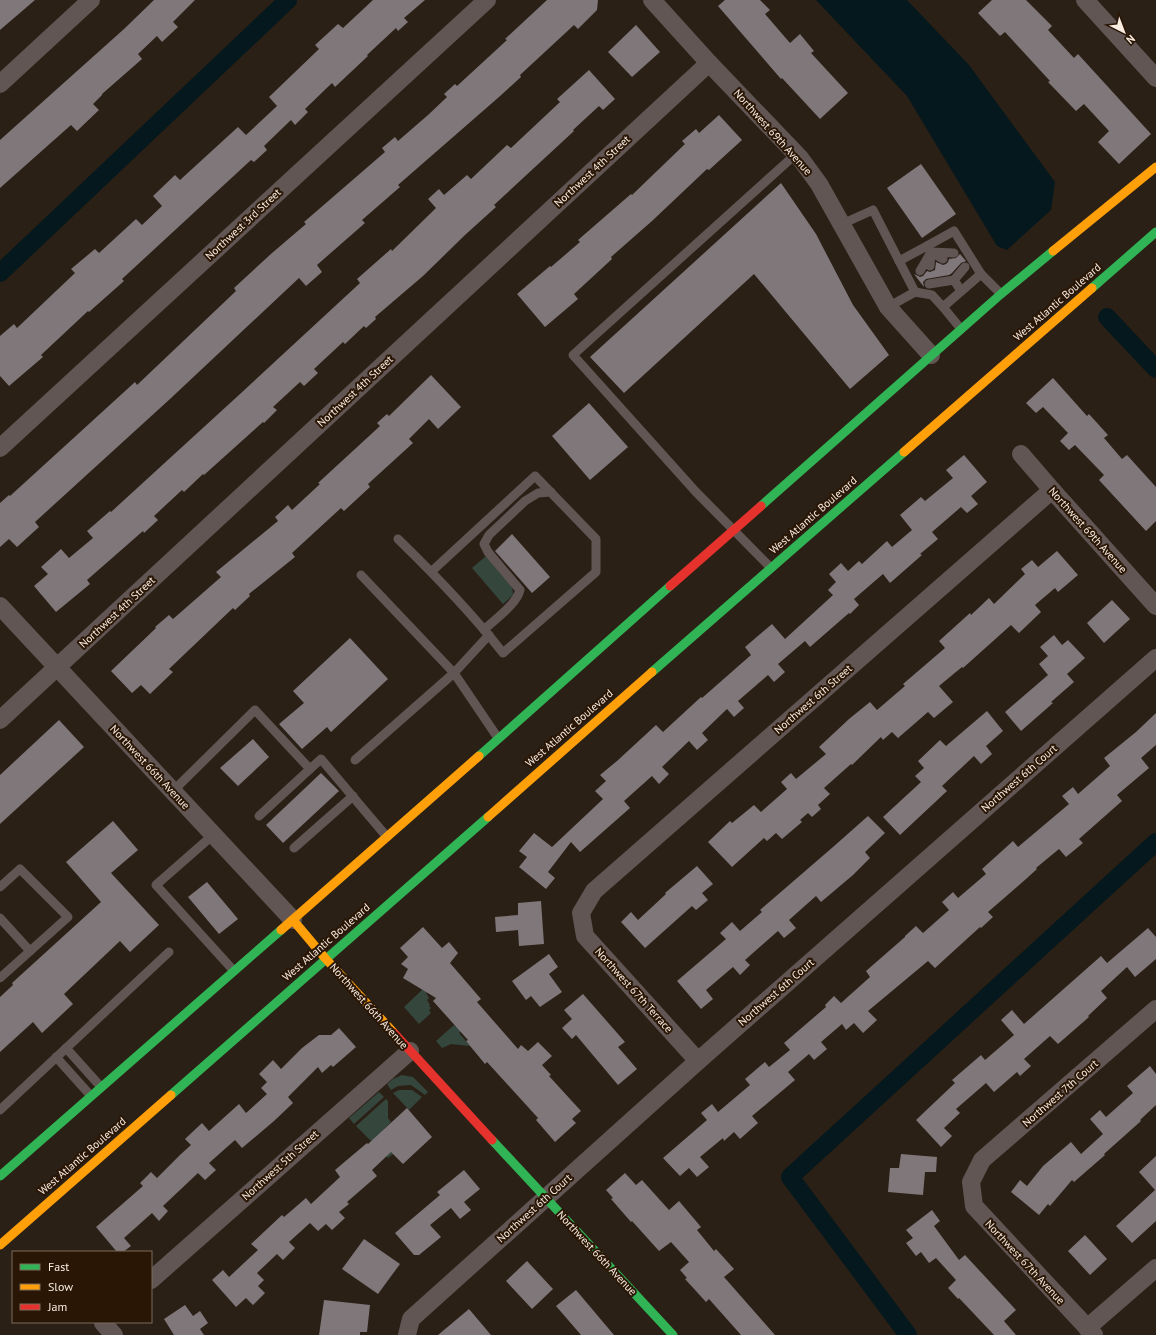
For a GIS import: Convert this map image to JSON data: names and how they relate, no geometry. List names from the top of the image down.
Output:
{
  "streets": {
    "main road": ["West Atlantic Boulevard", "Northwest 66th Avenue"],
    "street": [
      "Northwest 69th Avenue",
      "Northwest 4th Street",
      "Northwest 3rd Street",
      "Northwest 6th Street",
      "Northwest 6th Court",
      "Northwest 67th Terrace",
      "Northwest 7th Court",
      "Northwest 5th Street",
      "Northwest 67th Avenue"
    ]
  },
  "crossings": [
    ["Northwest 69th Avenue", "Northwest 4th Street"],
    ["Northwest 69th Avenue", "Northwest 6th Street"],
    ["Northwest 4th Street", "Northwest 66th Avenue"],
    ["West Atlantic Boulevard", "Northwest 66th Avenue"],
    ["Northwest 6th Street", "Northwest 67th Terrace"],
    ["Northwest 66th Avenue", "Northwest 6th Court"],
    ["Northwest 66th Avenue", "Northwest 5th Street"],
    ["Northwest 6th Court", "Northwest 67th Terrace"],
    ["Northwest 7th Court", "Northwest 67th Avenue"]
  ],
  "legend": ["Fast", "Slow", "Jam"],
  "north": "bottom right"
}
